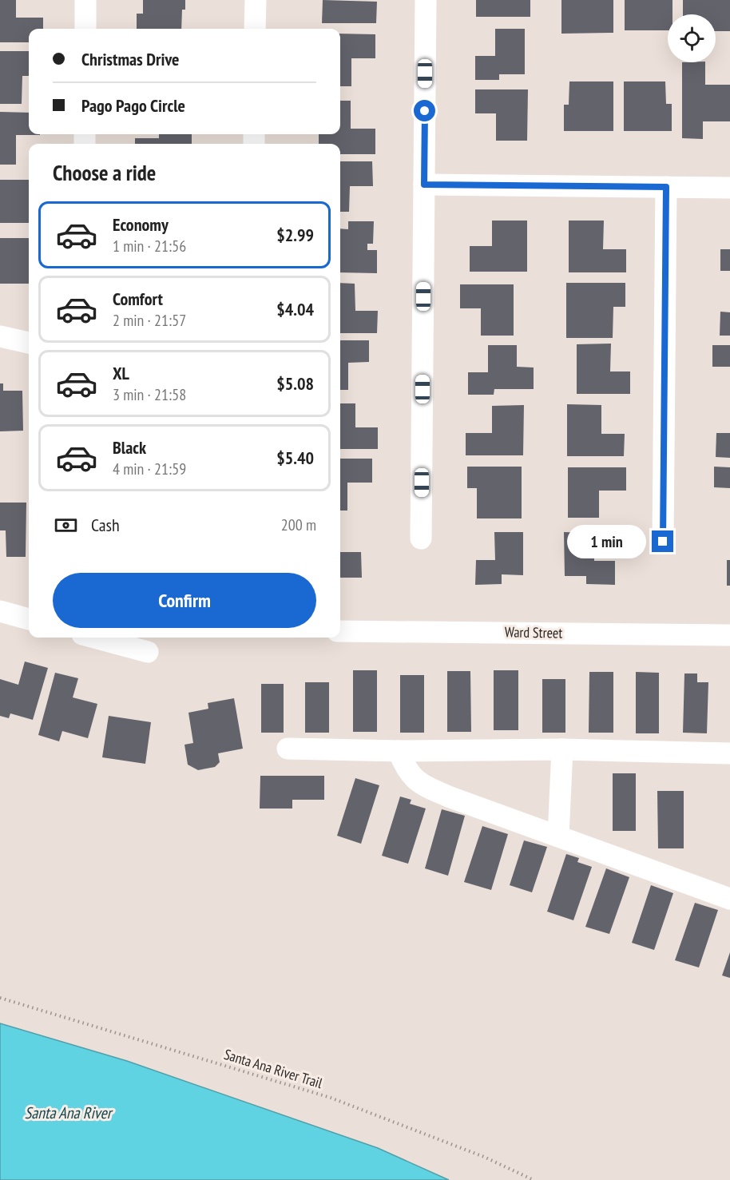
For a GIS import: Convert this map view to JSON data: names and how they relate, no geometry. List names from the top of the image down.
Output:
{
  "streets": {
    "street": ["Ward Street"],
    "path": ["Santa Ana River Trail"]
  },
  "water": ["Santa Ana River"],
  "page": {
    "banner": ["Christmas Drive", "Pago Pago Circle"],
    "heading": "Choose a ride",
    "list": [
      {
        "name": "Economy",
        "note": "1 min · 21:56",
        "value": "$2.99"
      },
      {
        "name": "Comfort",
        "note": "2 min · 21:57",
        "value": "$4.04"
      },
      {
        "name": "XL",
        "note": "3 min · 21:58",
        "value": "$5.08"
      },
      {
        "name": "Black",
        "note": "4 min · 21:59",
        "value": "$5.40"
      }
    ],
    "pay": ["Cash", "200 m"],
    "bubble": "1 min",
    "buttons": "Confirm"
  }
}
